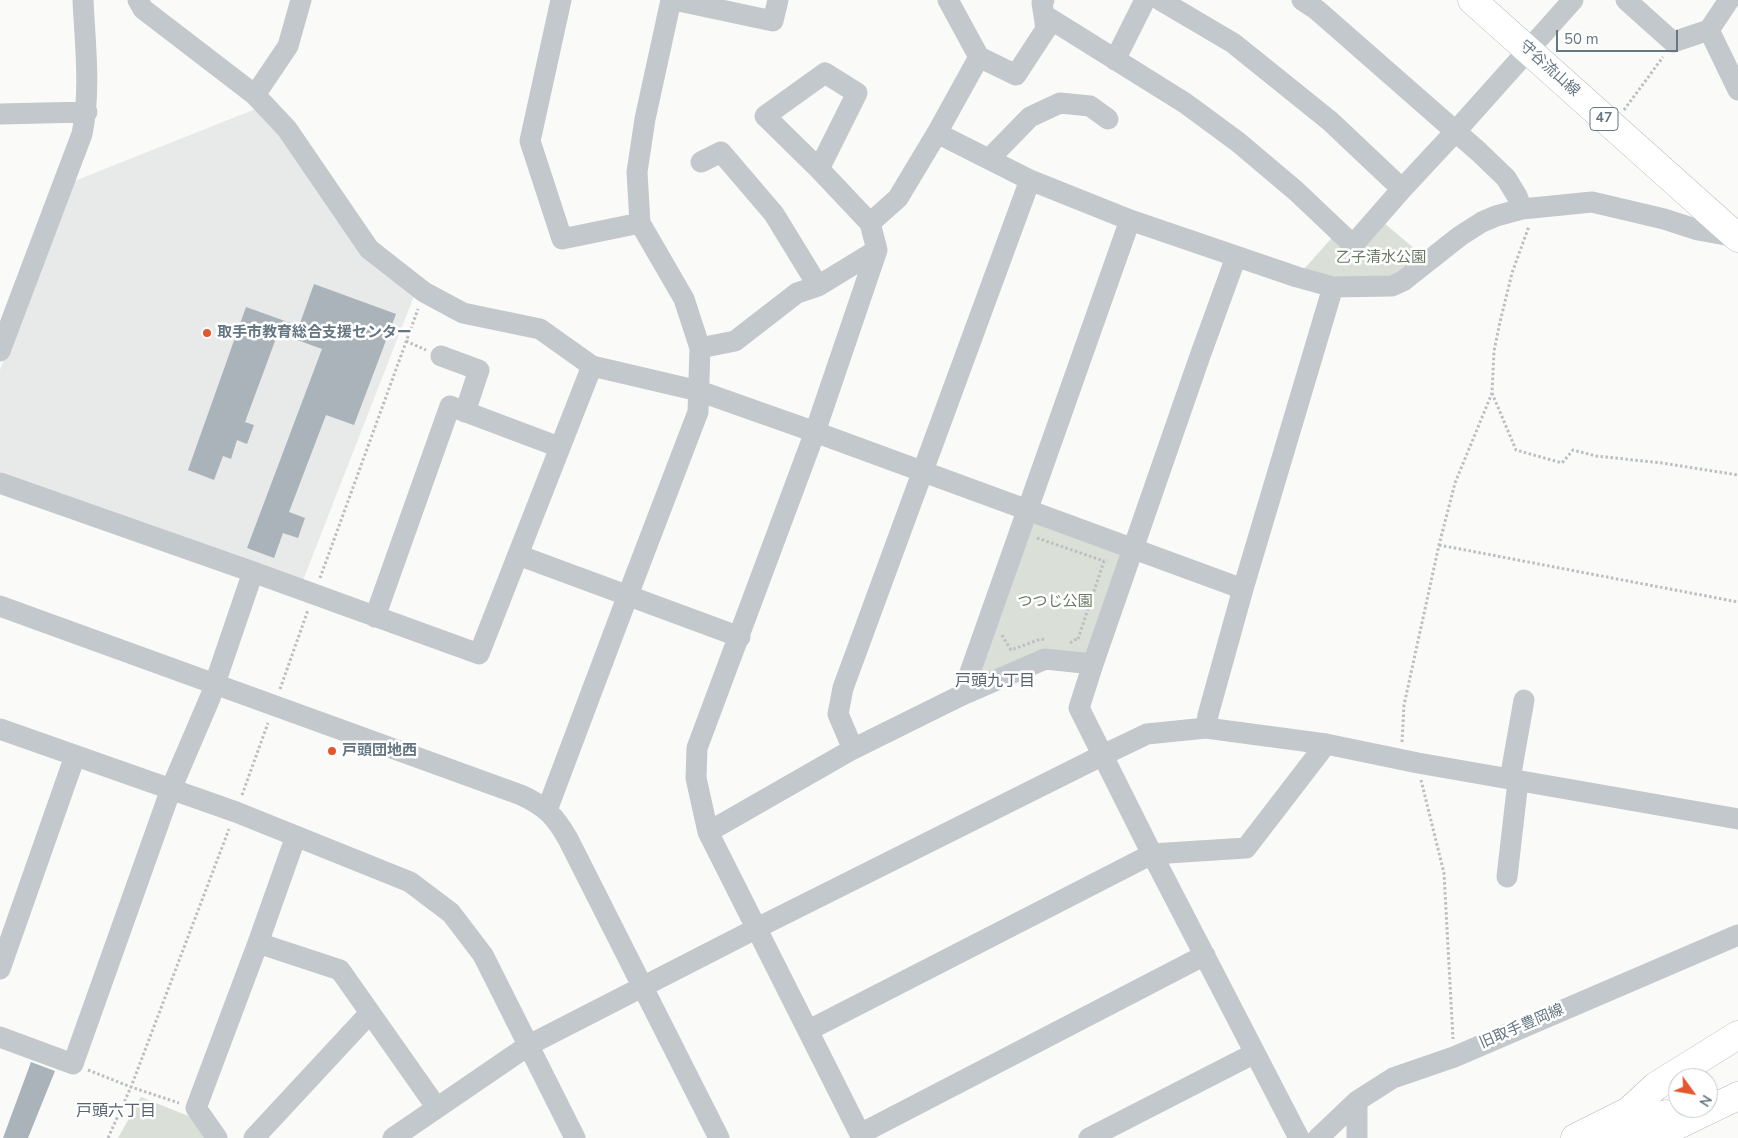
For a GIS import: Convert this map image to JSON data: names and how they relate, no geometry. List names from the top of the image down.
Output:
{
  "streets": {
    "main road": ["守谷流山線", "47"],
    "street": ["旧取手豊岡線"]
  },
  "districts": ["戸頭九丁目", "戸頭六丁目"],
  "parks": ["乙子清水公園", "つつじ公園"],
  "places": ["取手市教育総合支援センター", "戸頭団地西"],
  "scale_bar": "50 m",
  "north": "bottom right"
}
